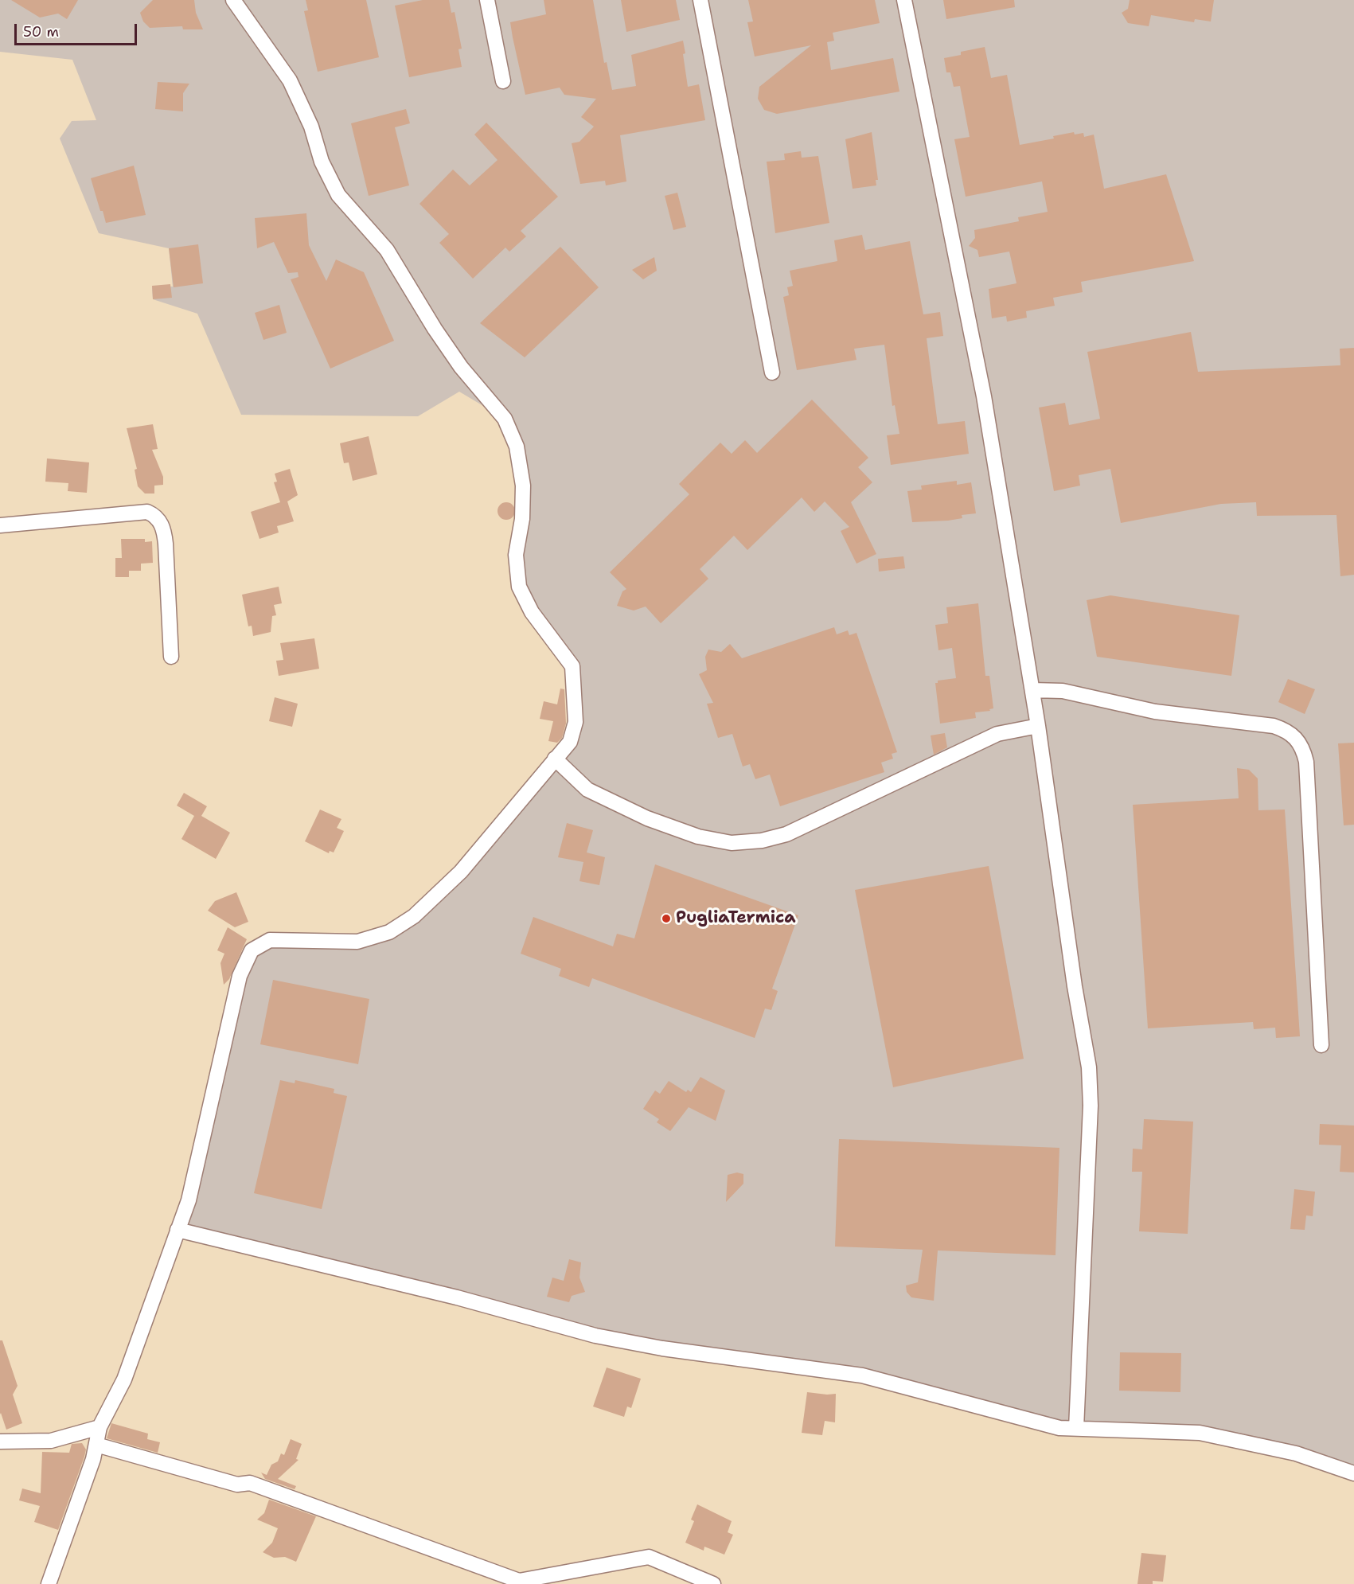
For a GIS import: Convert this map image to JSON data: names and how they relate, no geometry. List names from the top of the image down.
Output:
{
  "places": ["PugliaTermica"],
  "scale_bar": "50 m"
}
